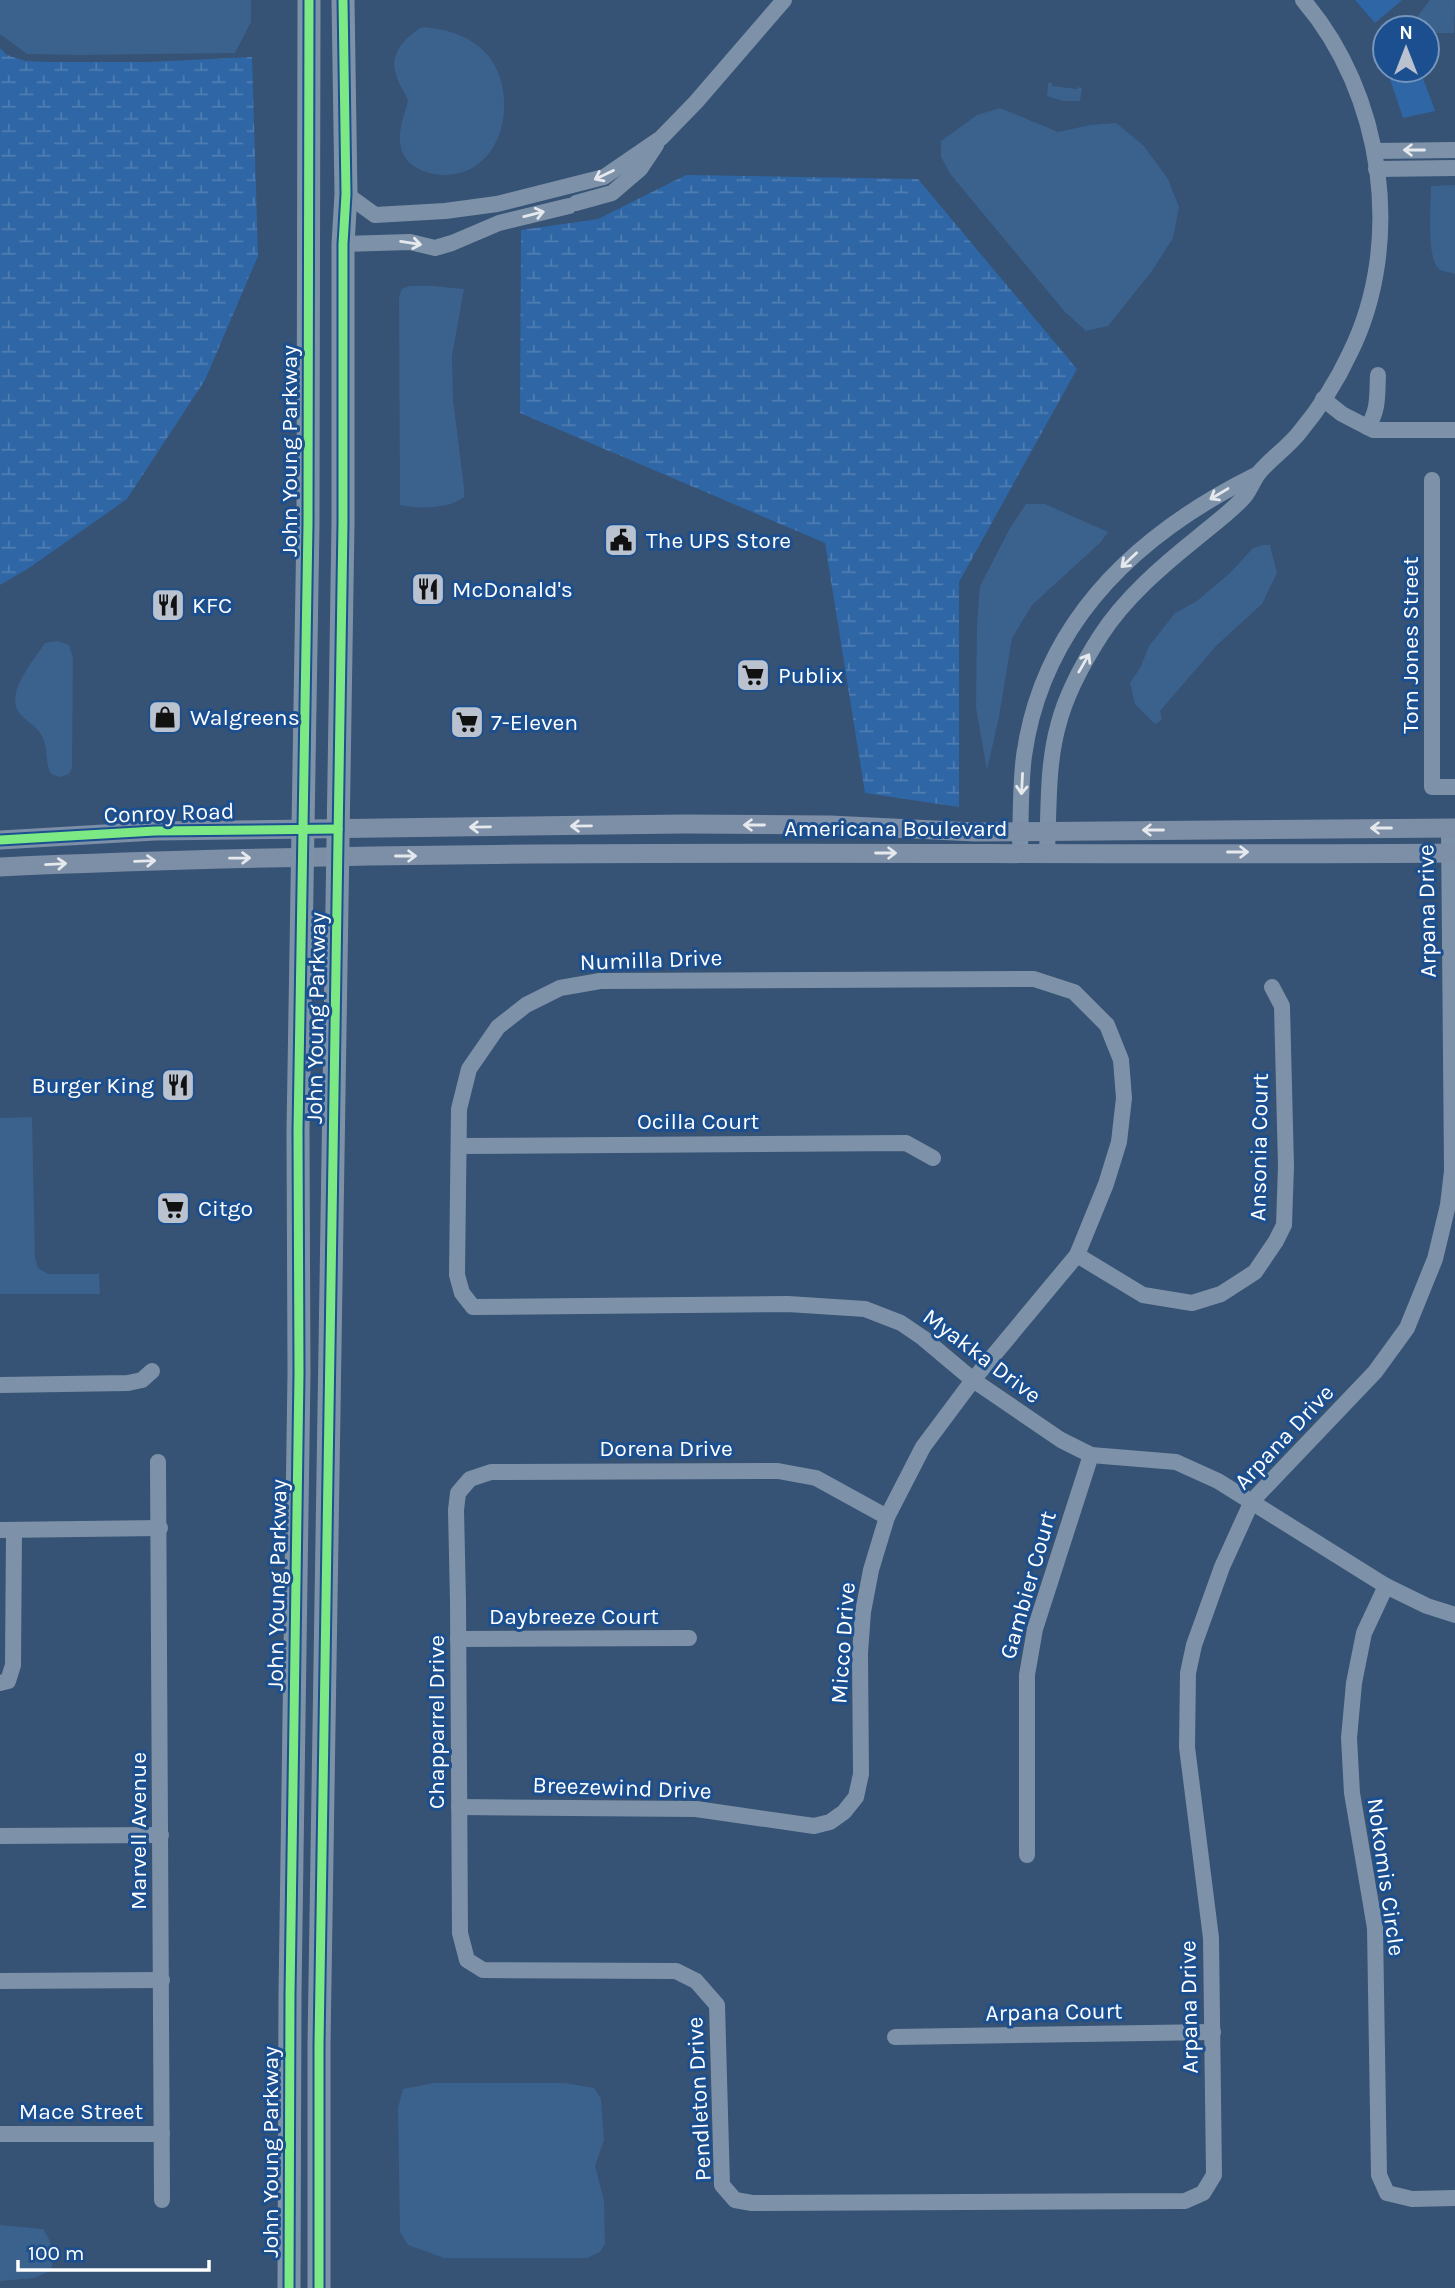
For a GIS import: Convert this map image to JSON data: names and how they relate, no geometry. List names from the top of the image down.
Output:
{
  "streets": {
    "highway": ["John Young Parkway"],
    "main road": ["Conroy Road", "Americana Boulevard"],
    "street": [
      "Tom Jones Street",
      "Arpana Drive",
      "Numilla Drive",
      "Ocilla Court",
      "Ansonia Court",
      "Myakka Drive",
      "Dorena Drive",
      "Gambier Court",
      "Daybreeze Court",
      "Micco Drive",
      "Chapparrel Drive",
      "Breezewind Drive",
      "Marvell Avenue",
      "Nokomis Circle",
      "Arpana Court",
      "Pendleton Drive",
      "Mace Street"
    ]
  },
  "crossings": [
    ["John Young Parkway", "Conroy Road"],
    ["John Young Parkway", "Americana Boulevard"],
    ["Conroy Road", "Americana Boulevard"],
    ["Americana Boulevard", "Arpana Drive"],
    ["Arpana Drive", "Myakka Drive"],
    ["Arpana Drive", "Arpana Court"],
    ["Arpana Drive", "Pendleton Drive"],
    ["Numilla Drive", "Ocilla Court"],
    ["Numilla Drive", "Myakka Drive"],
    ["Numilla Drive", "Micco Drive"],
    ["Ansonia Court", "Micco Drive"],
    ["Myakka Drive", "Gambier Court"],
    ["Myakka Drive", "Micco Drive"],
    ["Myakka Drive", "Nokomis Circle"],
    ["Dorena Drive", "Micco Drive"],
    ["Dorena Drive", "Chapparrel Drive"],
    ["Daybreeze Court", "Chapparrel Drive"],
    ["Micco Drive", "Breezewind Drive"],
    ["Chapparrel Drive", "Breezewind Drive"],
    ["Chapparrel Drive", "Pendleton Drive"],
    ["Marvell Avenue", "Mace Street"]
  ],
  "places": {
    "public building": ["The UPS Store"],
    "restaurant": ["McDonald's", "KFC", "Burger King"],
    "supermarket": ["Publix", "7-Eleven", "Citgo"],
    "shop": ["Walgreens"]
  },
  "scale_bar": "100 m",
  "north": "top"
}
